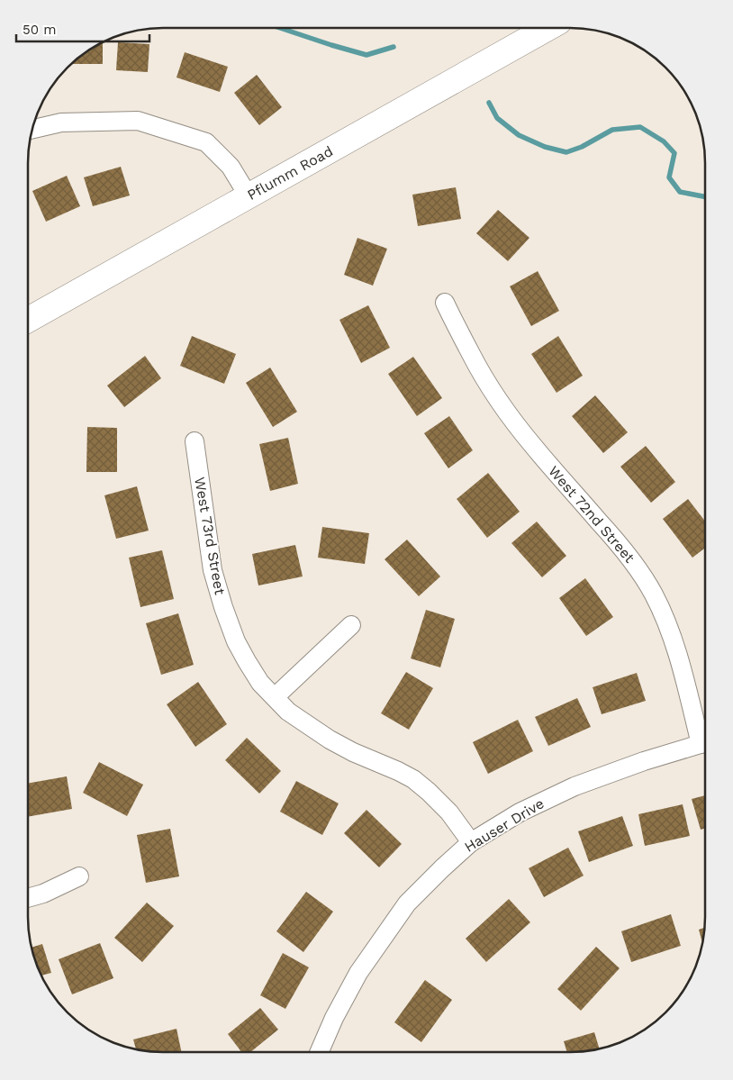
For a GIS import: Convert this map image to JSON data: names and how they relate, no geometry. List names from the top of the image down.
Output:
{
  "streets": {
    "main road": ["Pflumm Road"],
    "street": ["West 72nd Street", "West 73rd Street", "Hauser Drive"]
  },
  "crossings": [
    ["West 73rd Street", "Hauser Drive"]
  ],
  "scale_bar": "50 m"
}
